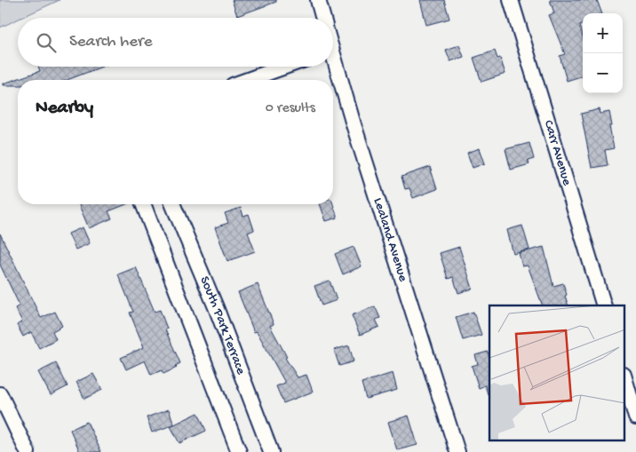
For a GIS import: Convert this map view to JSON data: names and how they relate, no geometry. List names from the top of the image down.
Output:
{
  "streets": {
    "street": ["Carr Avenue", "Lealand Avenue", "South Park Terrace"]
  },
  "page": {
    "map_buttons": ["+", "−"],
    "search": "Search here",
    "heading": ["Nearby", "0 results"]
  }
}
